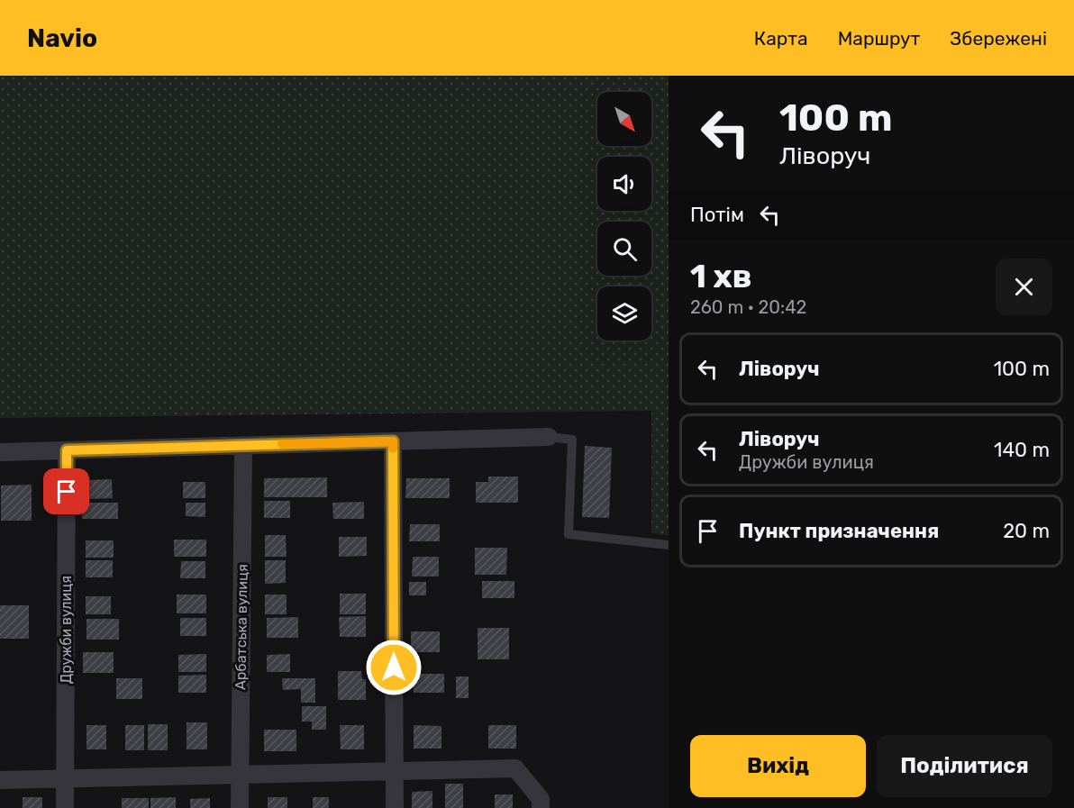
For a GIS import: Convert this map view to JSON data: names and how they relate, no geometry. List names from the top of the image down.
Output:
{
  "streets": {
    "street": ["Арбатська вулиця", "Дружби вулиця"]
  },
  "north": "bottom right",
  "page": {
    "header": "Navio",
    "nav": ["Карта", "Маршрут", "Збережені"],
    "turn": ["100 m", "Ліворуч"],
    "then": "Потім",
    "heading": ["1 хв", "260 m · 20:42"],
    "list": [
      {
        "name": "Ліворуч",
        "value": "100 m"
      },
      {
        "name": "Ліворуч",
        "note": "Дружби вулиця",
        "value": "140 m"
      },
      {
        "name": "Пункт призначення",
        "value": "20 m"
      }
    ],
    "buttons": ["Вихід", "Поділитися"]
  }
}
